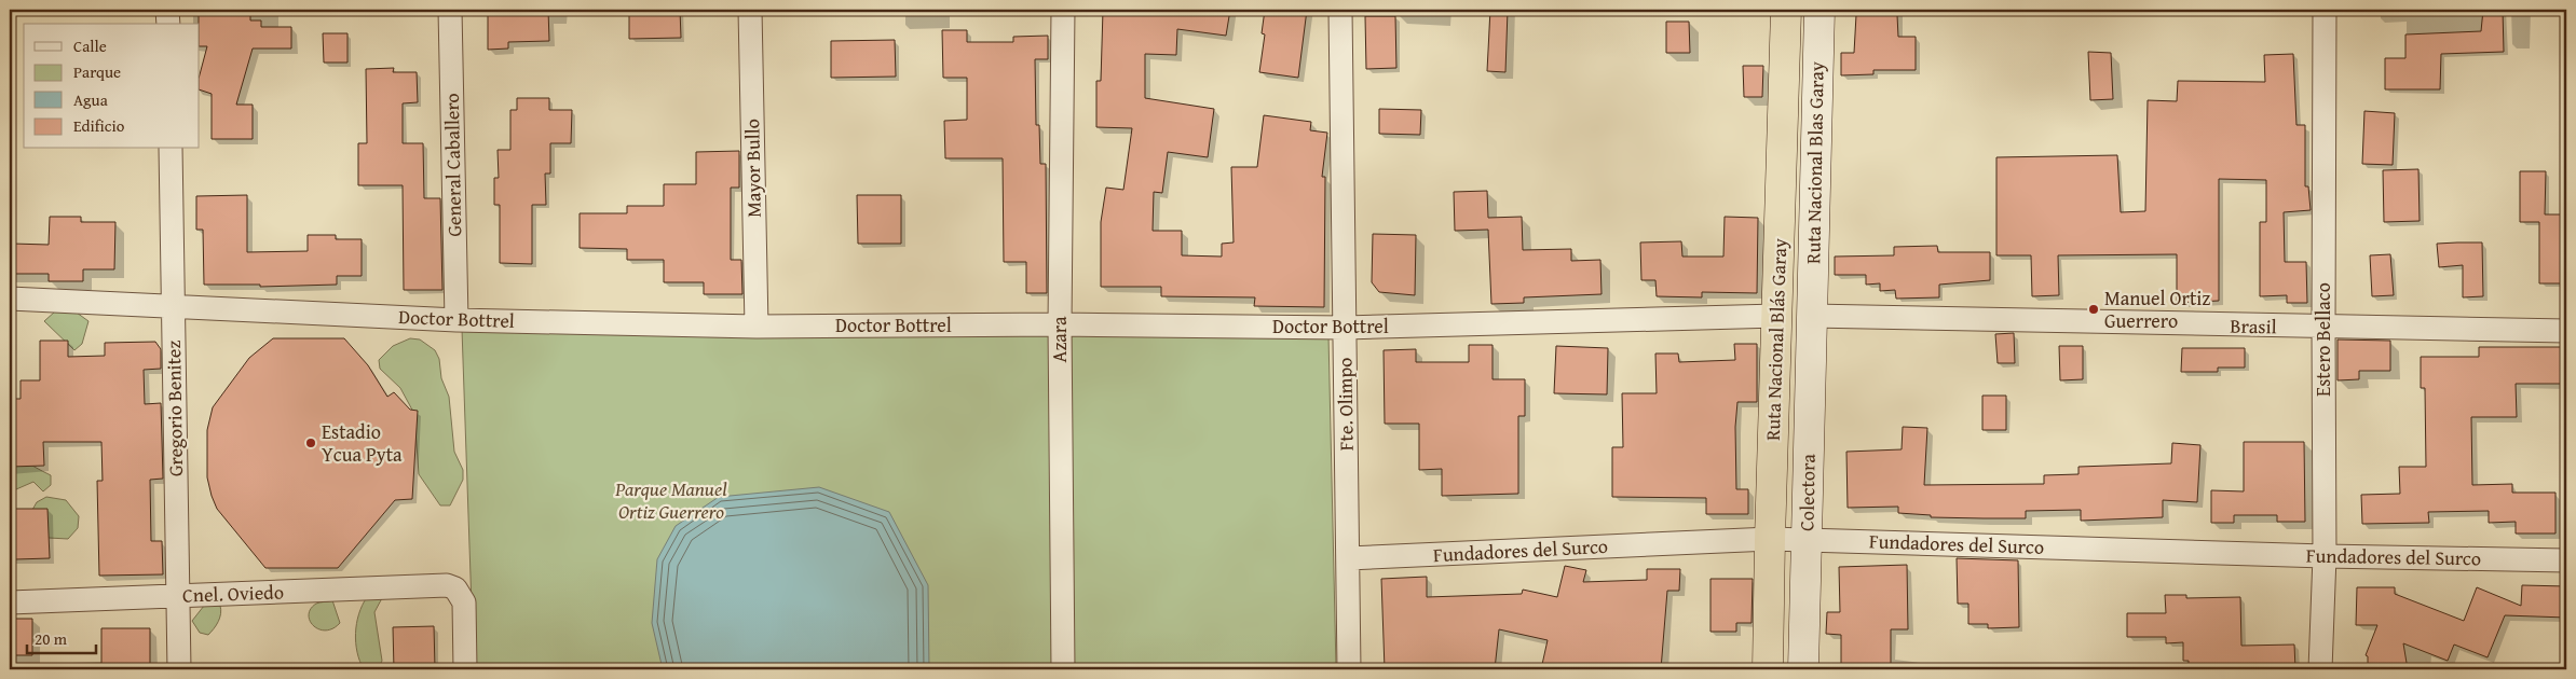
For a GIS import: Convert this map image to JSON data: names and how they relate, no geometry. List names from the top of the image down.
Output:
{
  "streets": {
    "highway": ["Ruta Nacional Blás Garay"],
    "main road": ["Ruta Nacional Blas Garay", "Colectora"],
    "street": [
      "General Caballero",
      "Mayor Bullo",
      "Doctor Bottrel",
      "Brasil",
      "Azara",
      "Estero Bellaco",
      "Fte. Olimpo",
      "Gregorio Benitez",
      "Fundadores del Surco",
      "Cnel. Oviedo"
    ]
  },
  "crossings": [
    ["Ruta Nacional Blas Garay", "Brasil"],
    ["Ruta Nacional Blas Garay", "Colectora"],
    ["General Caballero", "Doctor Bottrel"],
    ["Mayor Bullo", "Doctor Bottrel"],
    ["Doctor Bottrel", "Azara"],
    ["Doctor Bottrel", "Ruta Nacional Blás Garay"],
    ["Doctor Bottrel", "Fte. Olimpo"],
    ["Doctor Bottrel", "Gregorio Benitez"],
    ["Brasil", "Estero Bellaco"],
    ["Brasil", "Colectora"],
    ["Ruta Nacional Blás Garay", "Fundadores del Surco"],
    ["Estero Bellaco", "Fundadores del Surco"],
    ["Fte. Olimpo", "Fundadores del Surco"],
    ["Gregorio Benitez", "Cnel. Oviedo"],
    ["Colectora", "Fundadores del Surco"]
  ],
  "parks": ["Parque Manuel Ortiz Guerrero"],
  "places": ["Manuel Ortiz Guerrero", "Estadio Ycua Pyta"],
  "legend": [
    "Calle",
    "Parque",
    "Agua",
    "Edificio"
  ],
  "scale_bar": "20 m"
}
